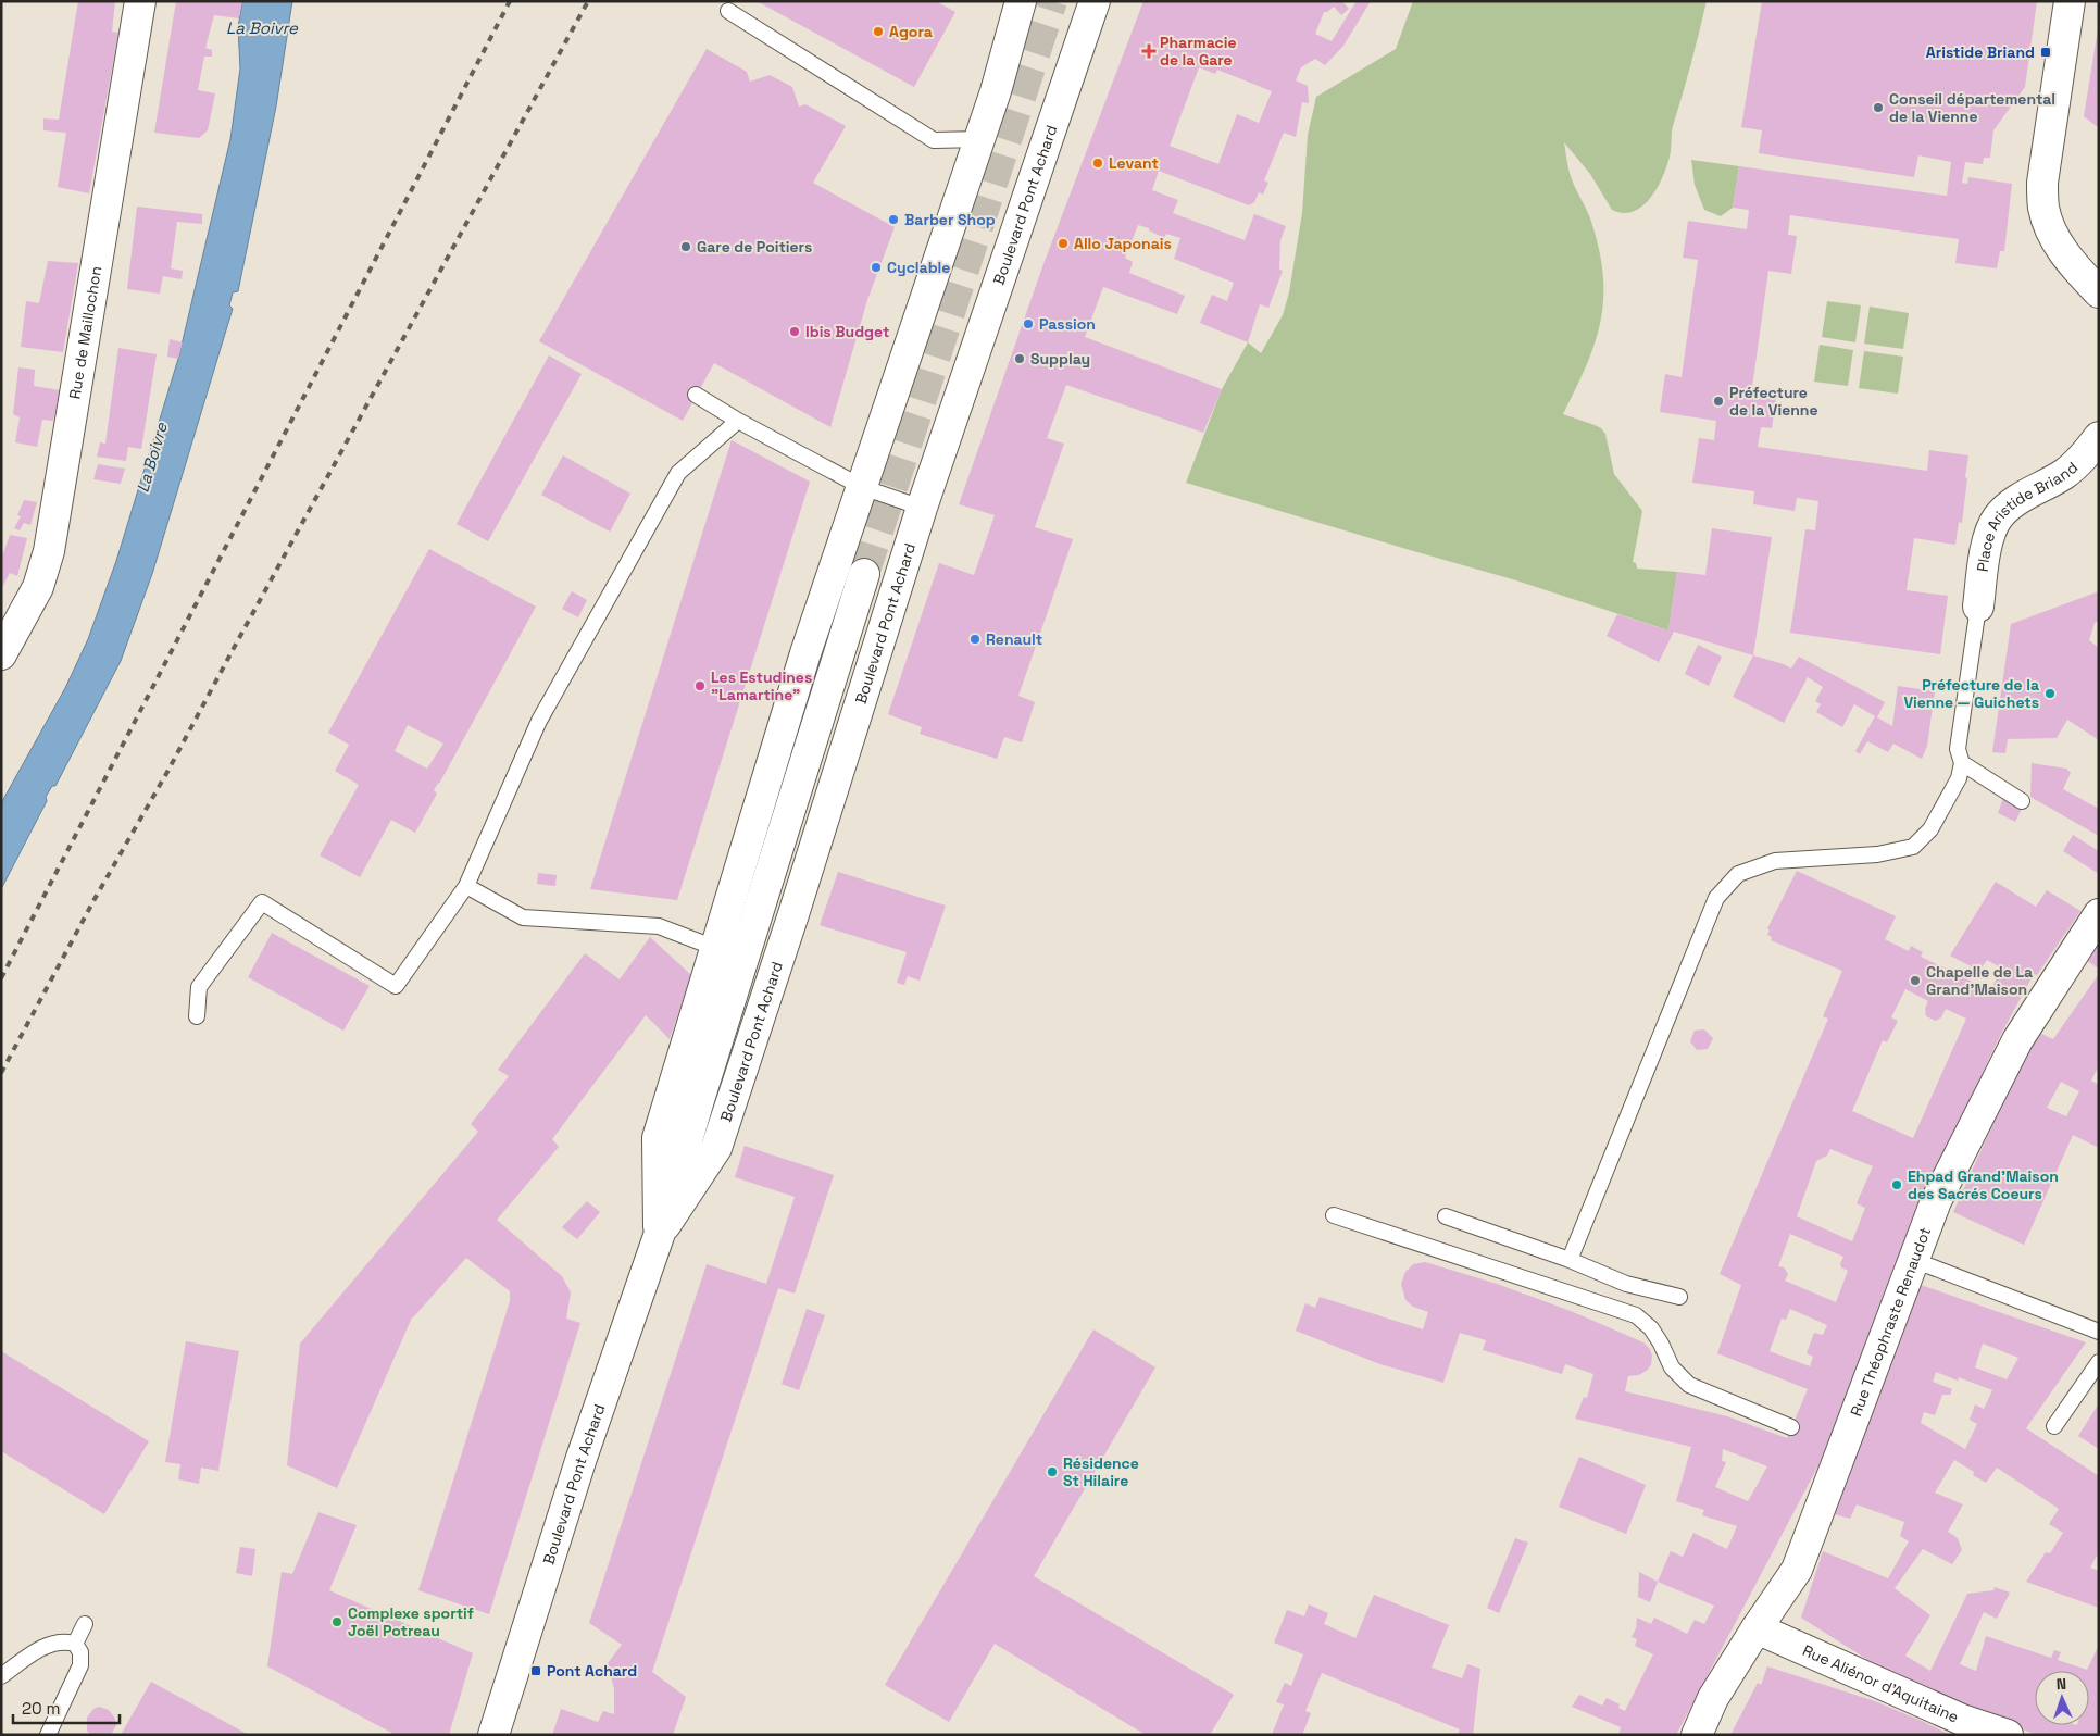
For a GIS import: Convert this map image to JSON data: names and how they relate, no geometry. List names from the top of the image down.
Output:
{
  "streets": {
    "street": [
      "Boulevard Pont Achard",
      "Rue de Maillochon",
      "Place Aristide Briand",
      "Rue Théophraste Renaudot",
      "Rue Aliénor d'Aquitaine"
    ]
  },
  "crossings": [
    ["Rue Théophraste Renaudot", "Rue Aliénor d'Aquitaine"]
  ],
  "water": ["La Boivre"],
  "places": {
    "other": [
      "Agora",
      "Conseil départemental de la Vienne",
      "Levant",
      "Barber Shop",
      "Allo Japonais",
      "Gare de Poitiers",
      "Cyclable",
      "Passion",
      "Ibis Budget",
      "Supplay",
      "Préfecture de la Vienne",
      "Renault",
      "Les Estudines \"Lamartine\"",
      "Préfecture de la Vienne — Guichets",
      "Chapelle de La Grand'Maison",
      "Ehpad Grand'Maison des Sacrés Coeurs",
      "Résidence St Hilaire",
      "Complexe sportif Joël Potreau"
    ],
    "health": ["Pharmacie de la Gare"],
    "transit": ["Aristide Briand", "Pont Achard"]
  },
  "scale_bar": "20 m",
  "north": "top"
}
